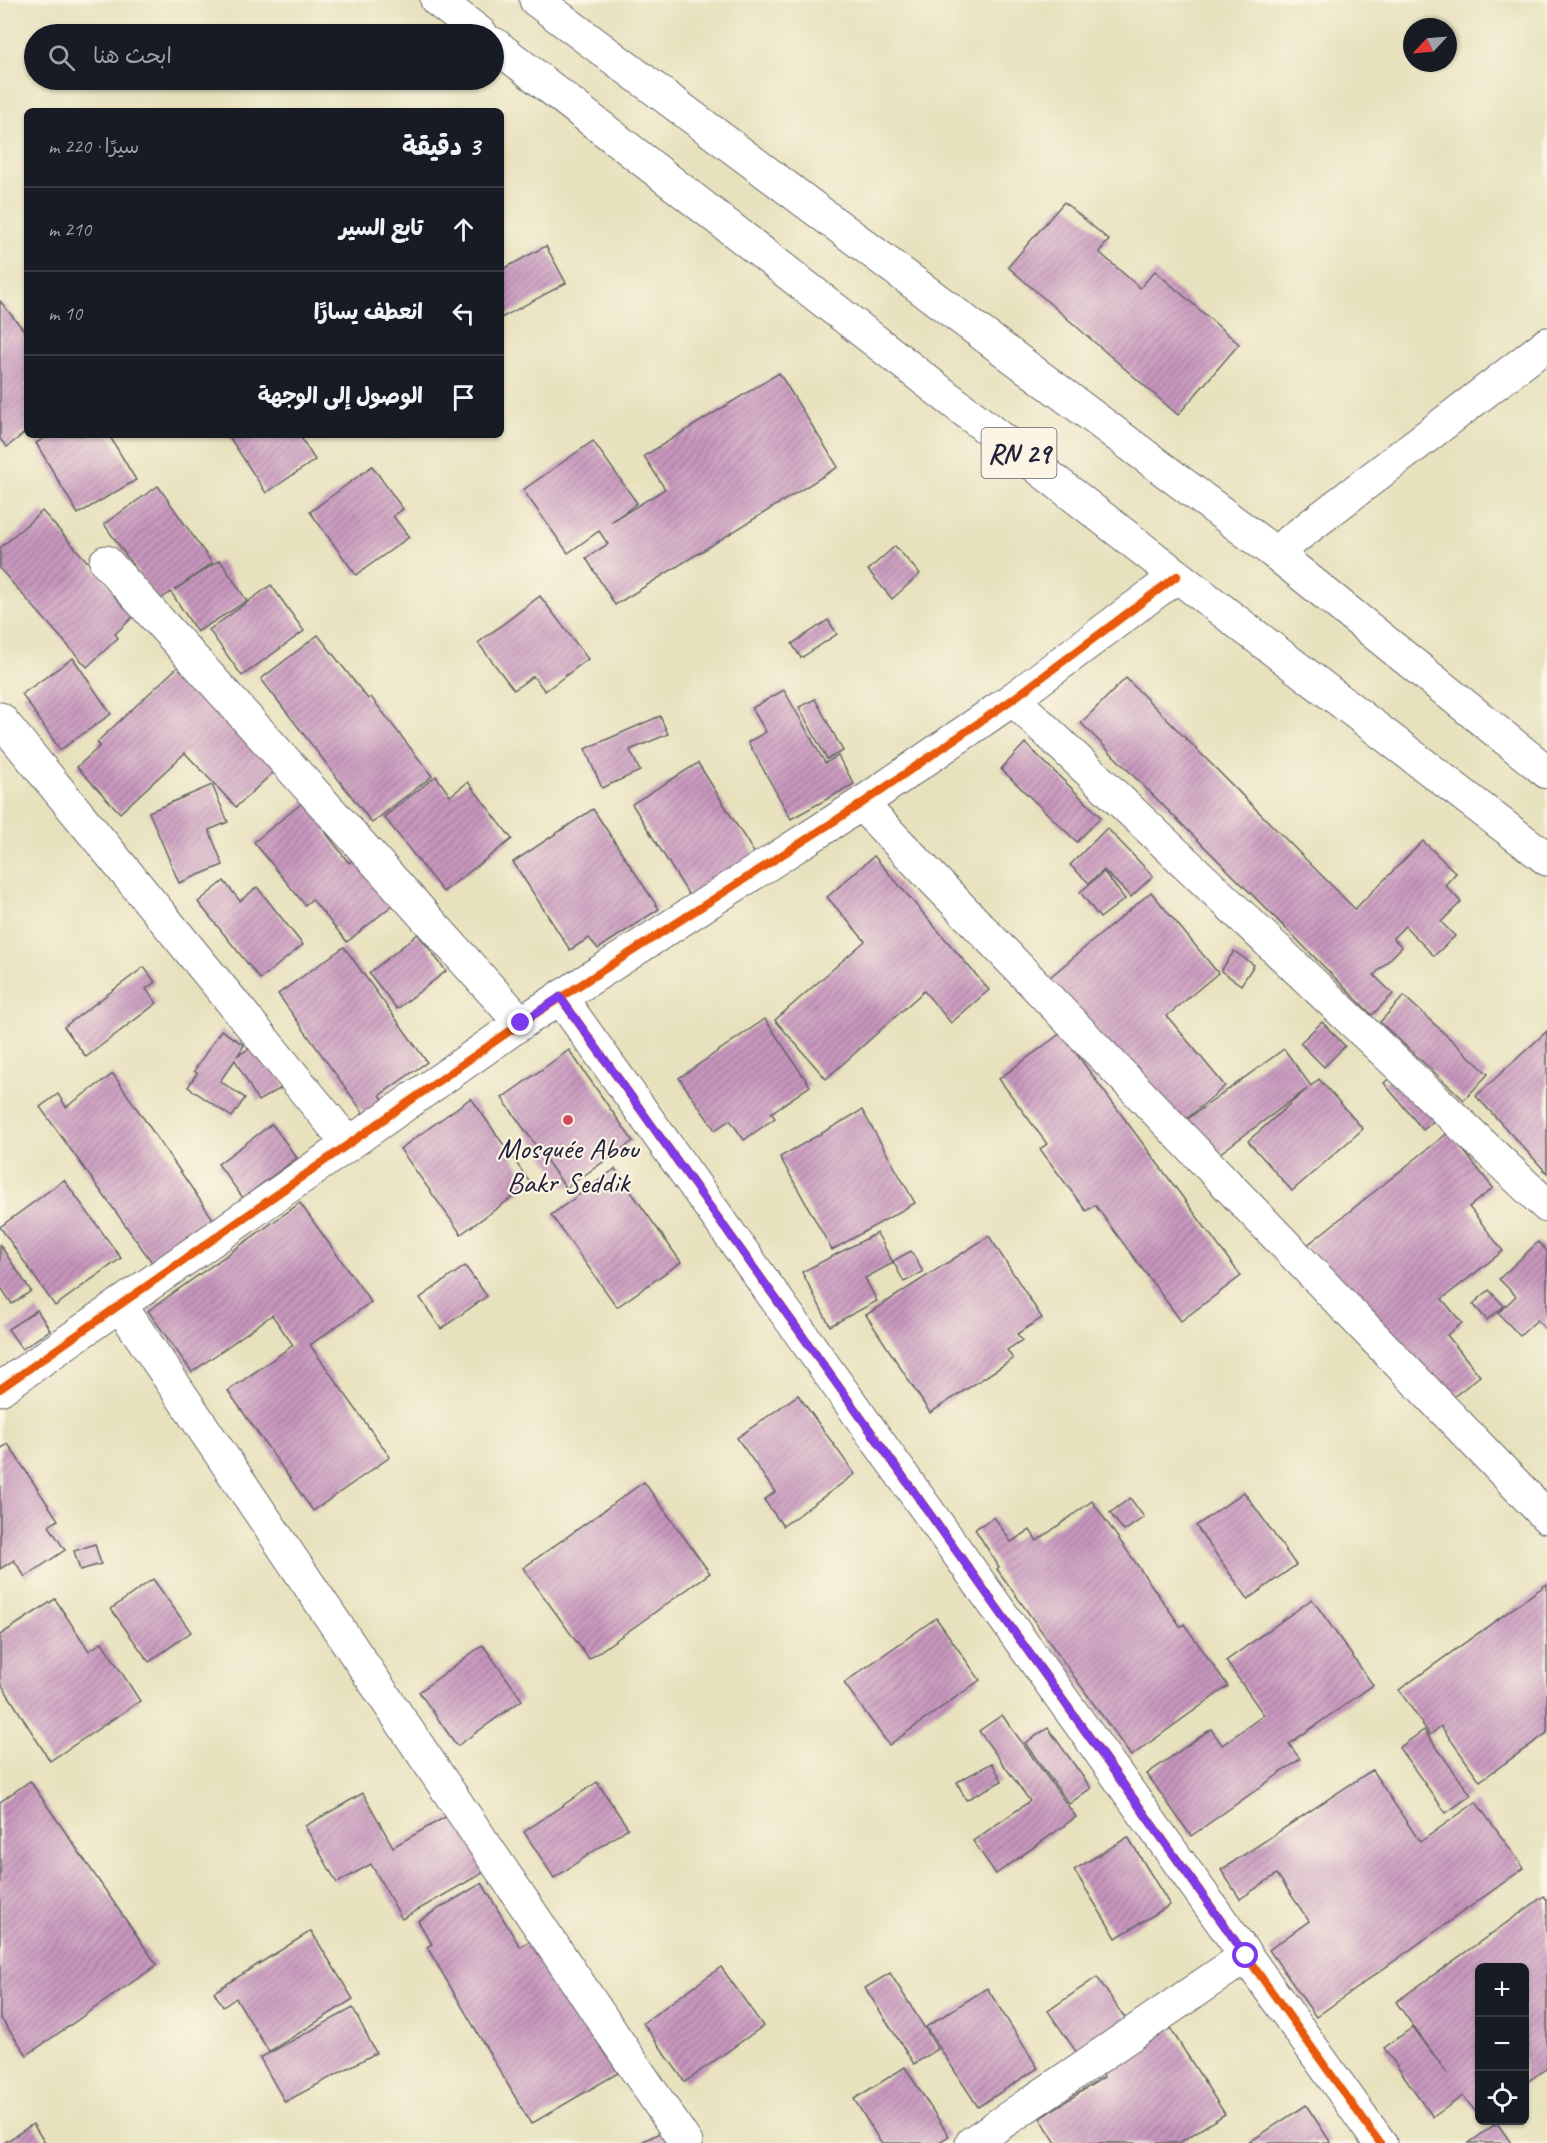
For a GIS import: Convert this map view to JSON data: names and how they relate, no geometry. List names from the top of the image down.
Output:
{
  "streets": {
    "main road": ["RN 29"]
  },
  "places": ["Mosquée Abou Bakr Seddik"],
  "north": "bottom left",
  "page": {
    "search": "ابحث هنا",
    "heading": ["3 دقيقة", "سيرًا · 220 m"],
    "list": [
      ["تابع السير", "210 m"],
      ["انعطف يسارًا", "10 m"],
      "الوصول إلى الوجهة"
    ],
    "map_buttons": ["+", "−"]
  }
}
